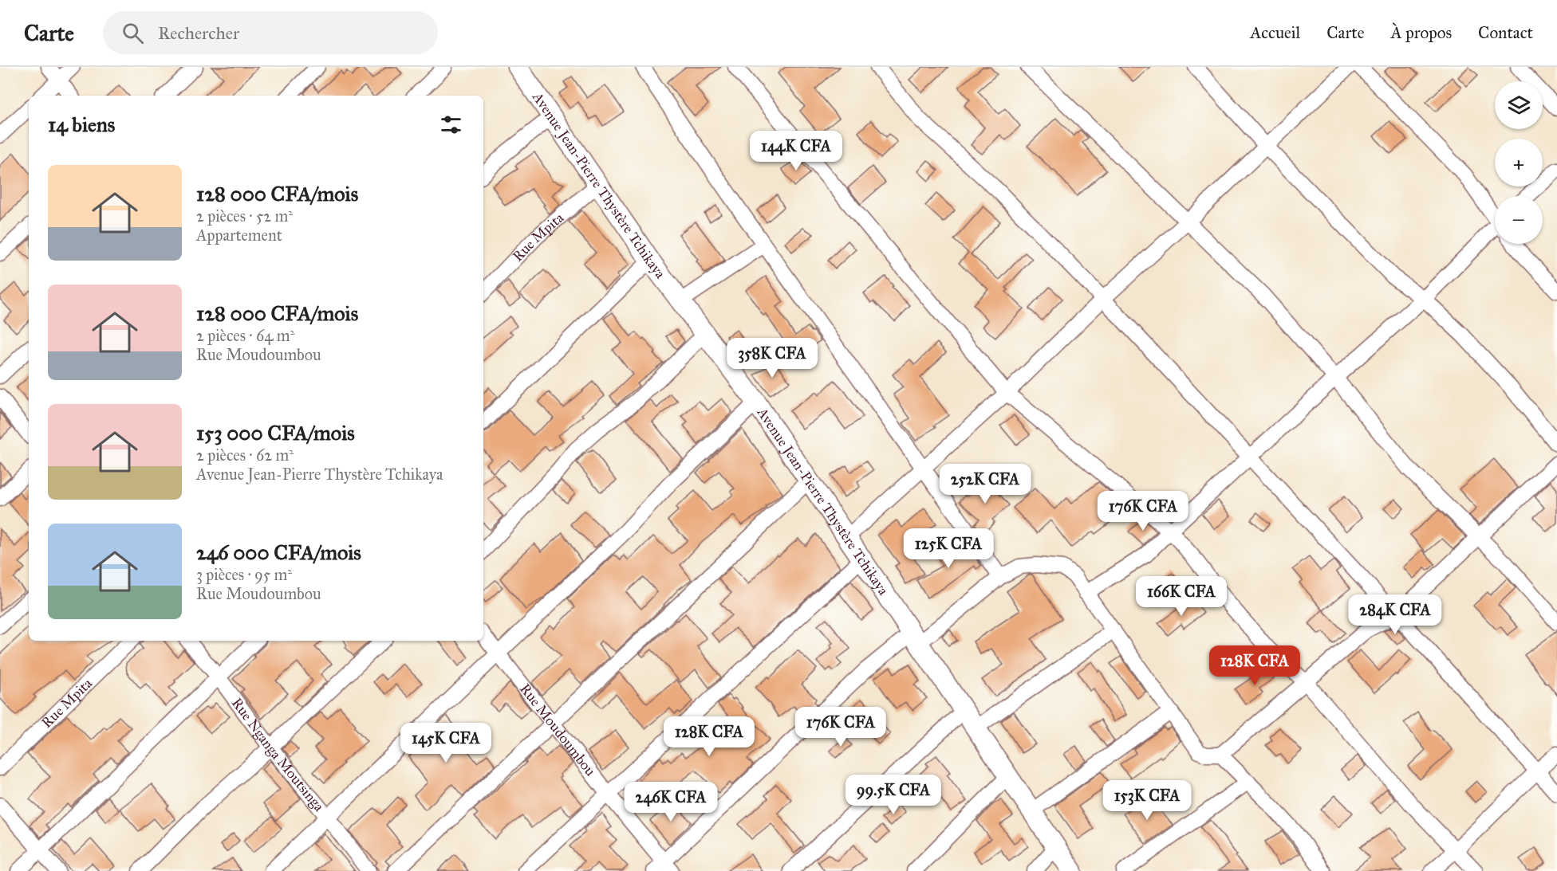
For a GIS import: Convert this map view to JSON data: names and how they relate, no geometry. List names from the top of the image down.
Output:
{
  "streets": {
    "street": [
      "Avenue Jean-Pierre Thystère Tchikaya",
      "Rue Mpita",
      "Rue Moudoumbou",
      "Rue Nganga Moutsinga"
    ]
  },
  "crossings": [
    ["Avenue Jean-Pierre Thystère Tchikaya", "Rue Mpita"]
  ],
  "page": {
    "header": "Carte",
    "search": "Rechercher",
    "nav": [
      "Accueil",
      "Carte",
      "À propos",
      "Contact"
    ],
    "map_buttons": ["+", "−"],
    "heading": "14 biens",
    "price": [
      "144K CFA",
      "358K CFA",
      "252K CFA",
      "176K CFA",
      "125K CFA",
      "166K CFA",
      "284K CFA",
      "128K CFA",
      "176K CFA",
      "128K CFA",
      "145K CFA",
      "99.5K CFA",
      "153K CFA",
      "246K CFA"
    ],
    "list": [
      {
        "name": "128 000 CFA/mois",
        "note": "2 pièces · 52 m² · Appartement"
      },
      {
        "name": "128 000 CFA/mois",
        "note": "2 pièces · 64 m² · Rue Moudoumbou"
      },
      {
        "name": "153 000 CFA/mois",
        "note": "2 pièces · 62 m² · Avenue Jean-Pierre Thystère Tchikaya"
      },
      {
        "name": "246 000 CFA/mois",
        "note": "3 pièces · 95 m² · Rue Moudoumbou"
      }
    ]
  }
}
